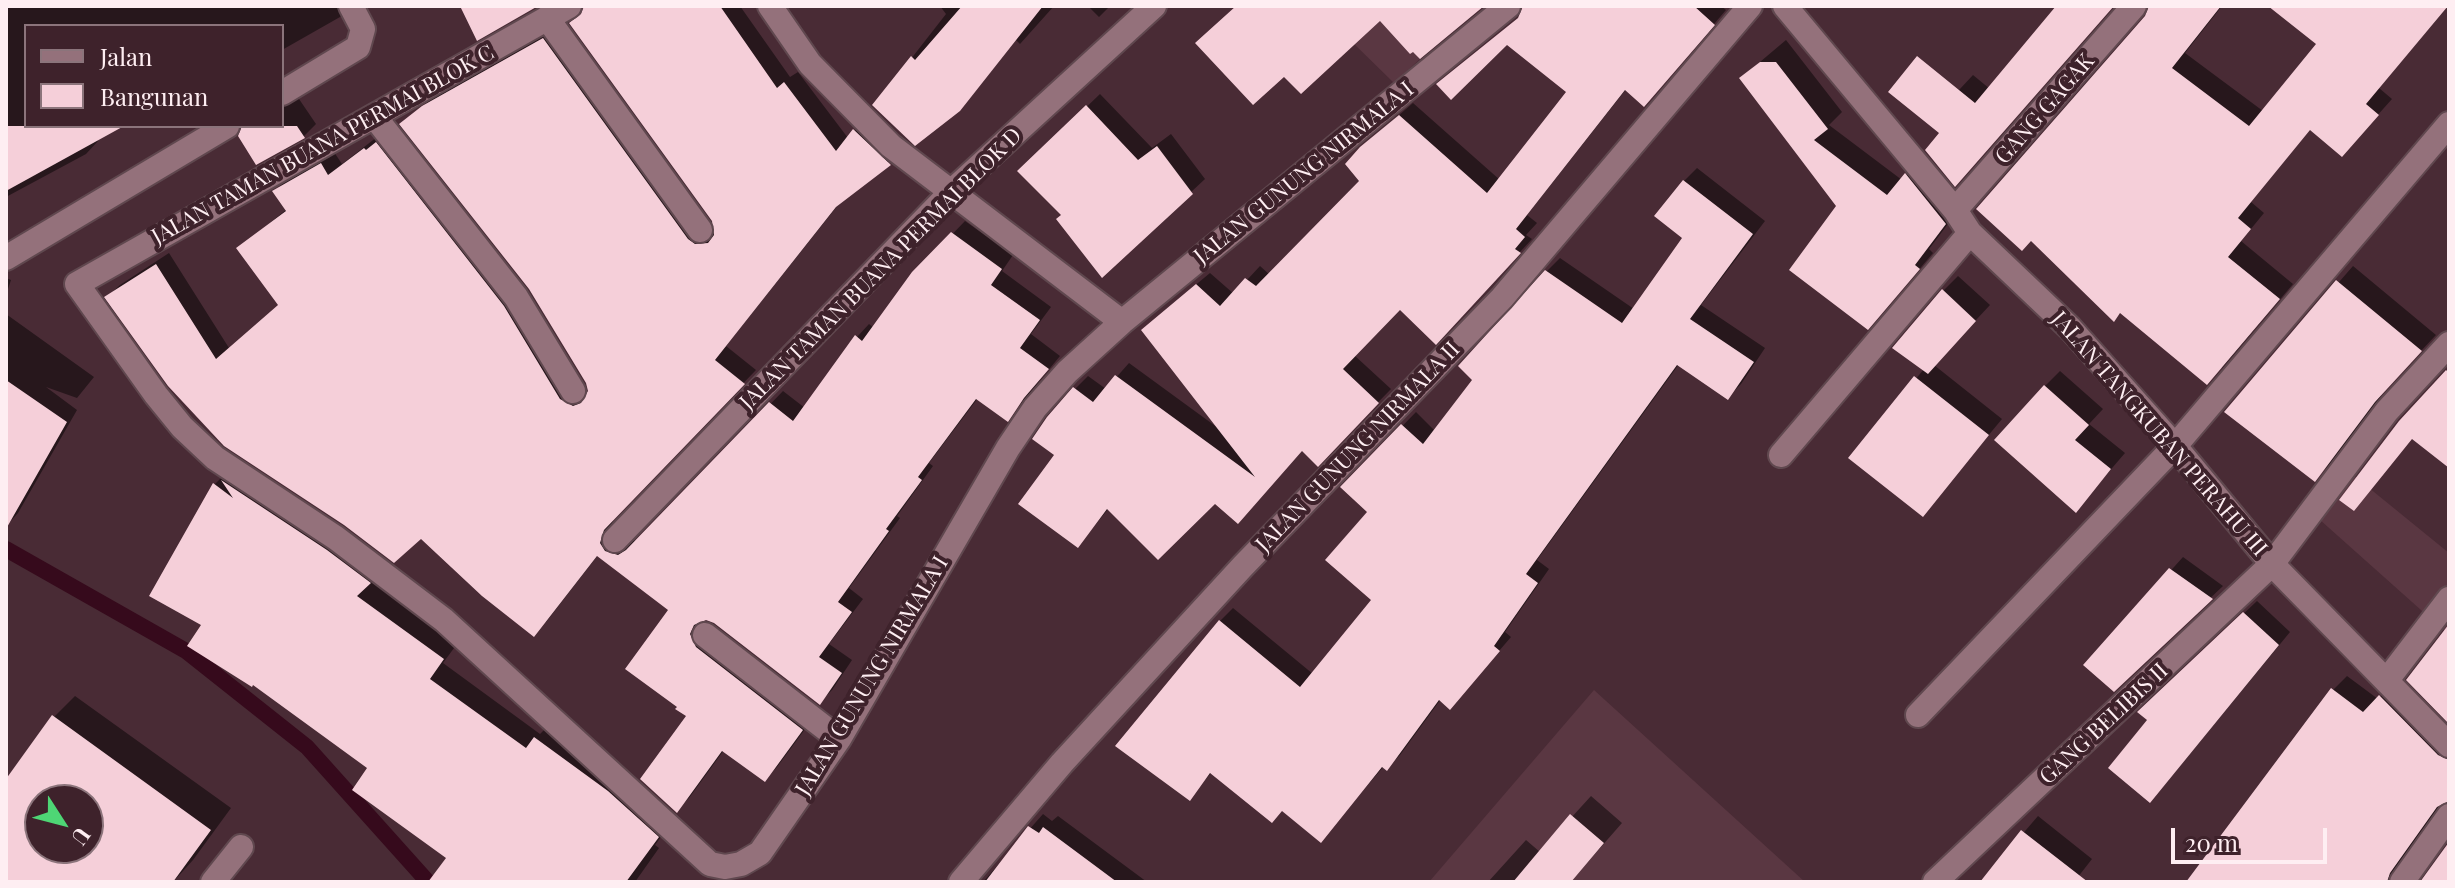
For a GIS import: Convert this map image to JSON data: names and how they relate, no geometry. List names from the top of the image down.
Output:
{
  "streets": {
    "street": [
      "GANG GAGAK",
      "JALAN TAMAN BUANA PERMAI BLOK C",
      "JALAN GUNUNG NIRMALA I",
      "JALAN TAMAN BUANA PERMAI BLOK D",
      "JALAN TANGKUBAN PERAHU III",
      "JALAN GUNUNG NIRMALA II",
      "GANG BELIBIS II"
    ]
  },
  "crossings": [
    ["GANG GAGAK", "JALAN TANGKUBAN PERAHU III"],
    ["JALAN TAMAN BUANA PERMAI BLOK C", "JALAN GUNUNG NIRMALA I"],
    ["JALAN TANGKUBAN PERAHU III", "GANG BELIBIS II"]
  ],
  "legend": ["Jalan", "Bangunan"],
  "scale_bar": "20 m",
  "north": "bottom right"
}
